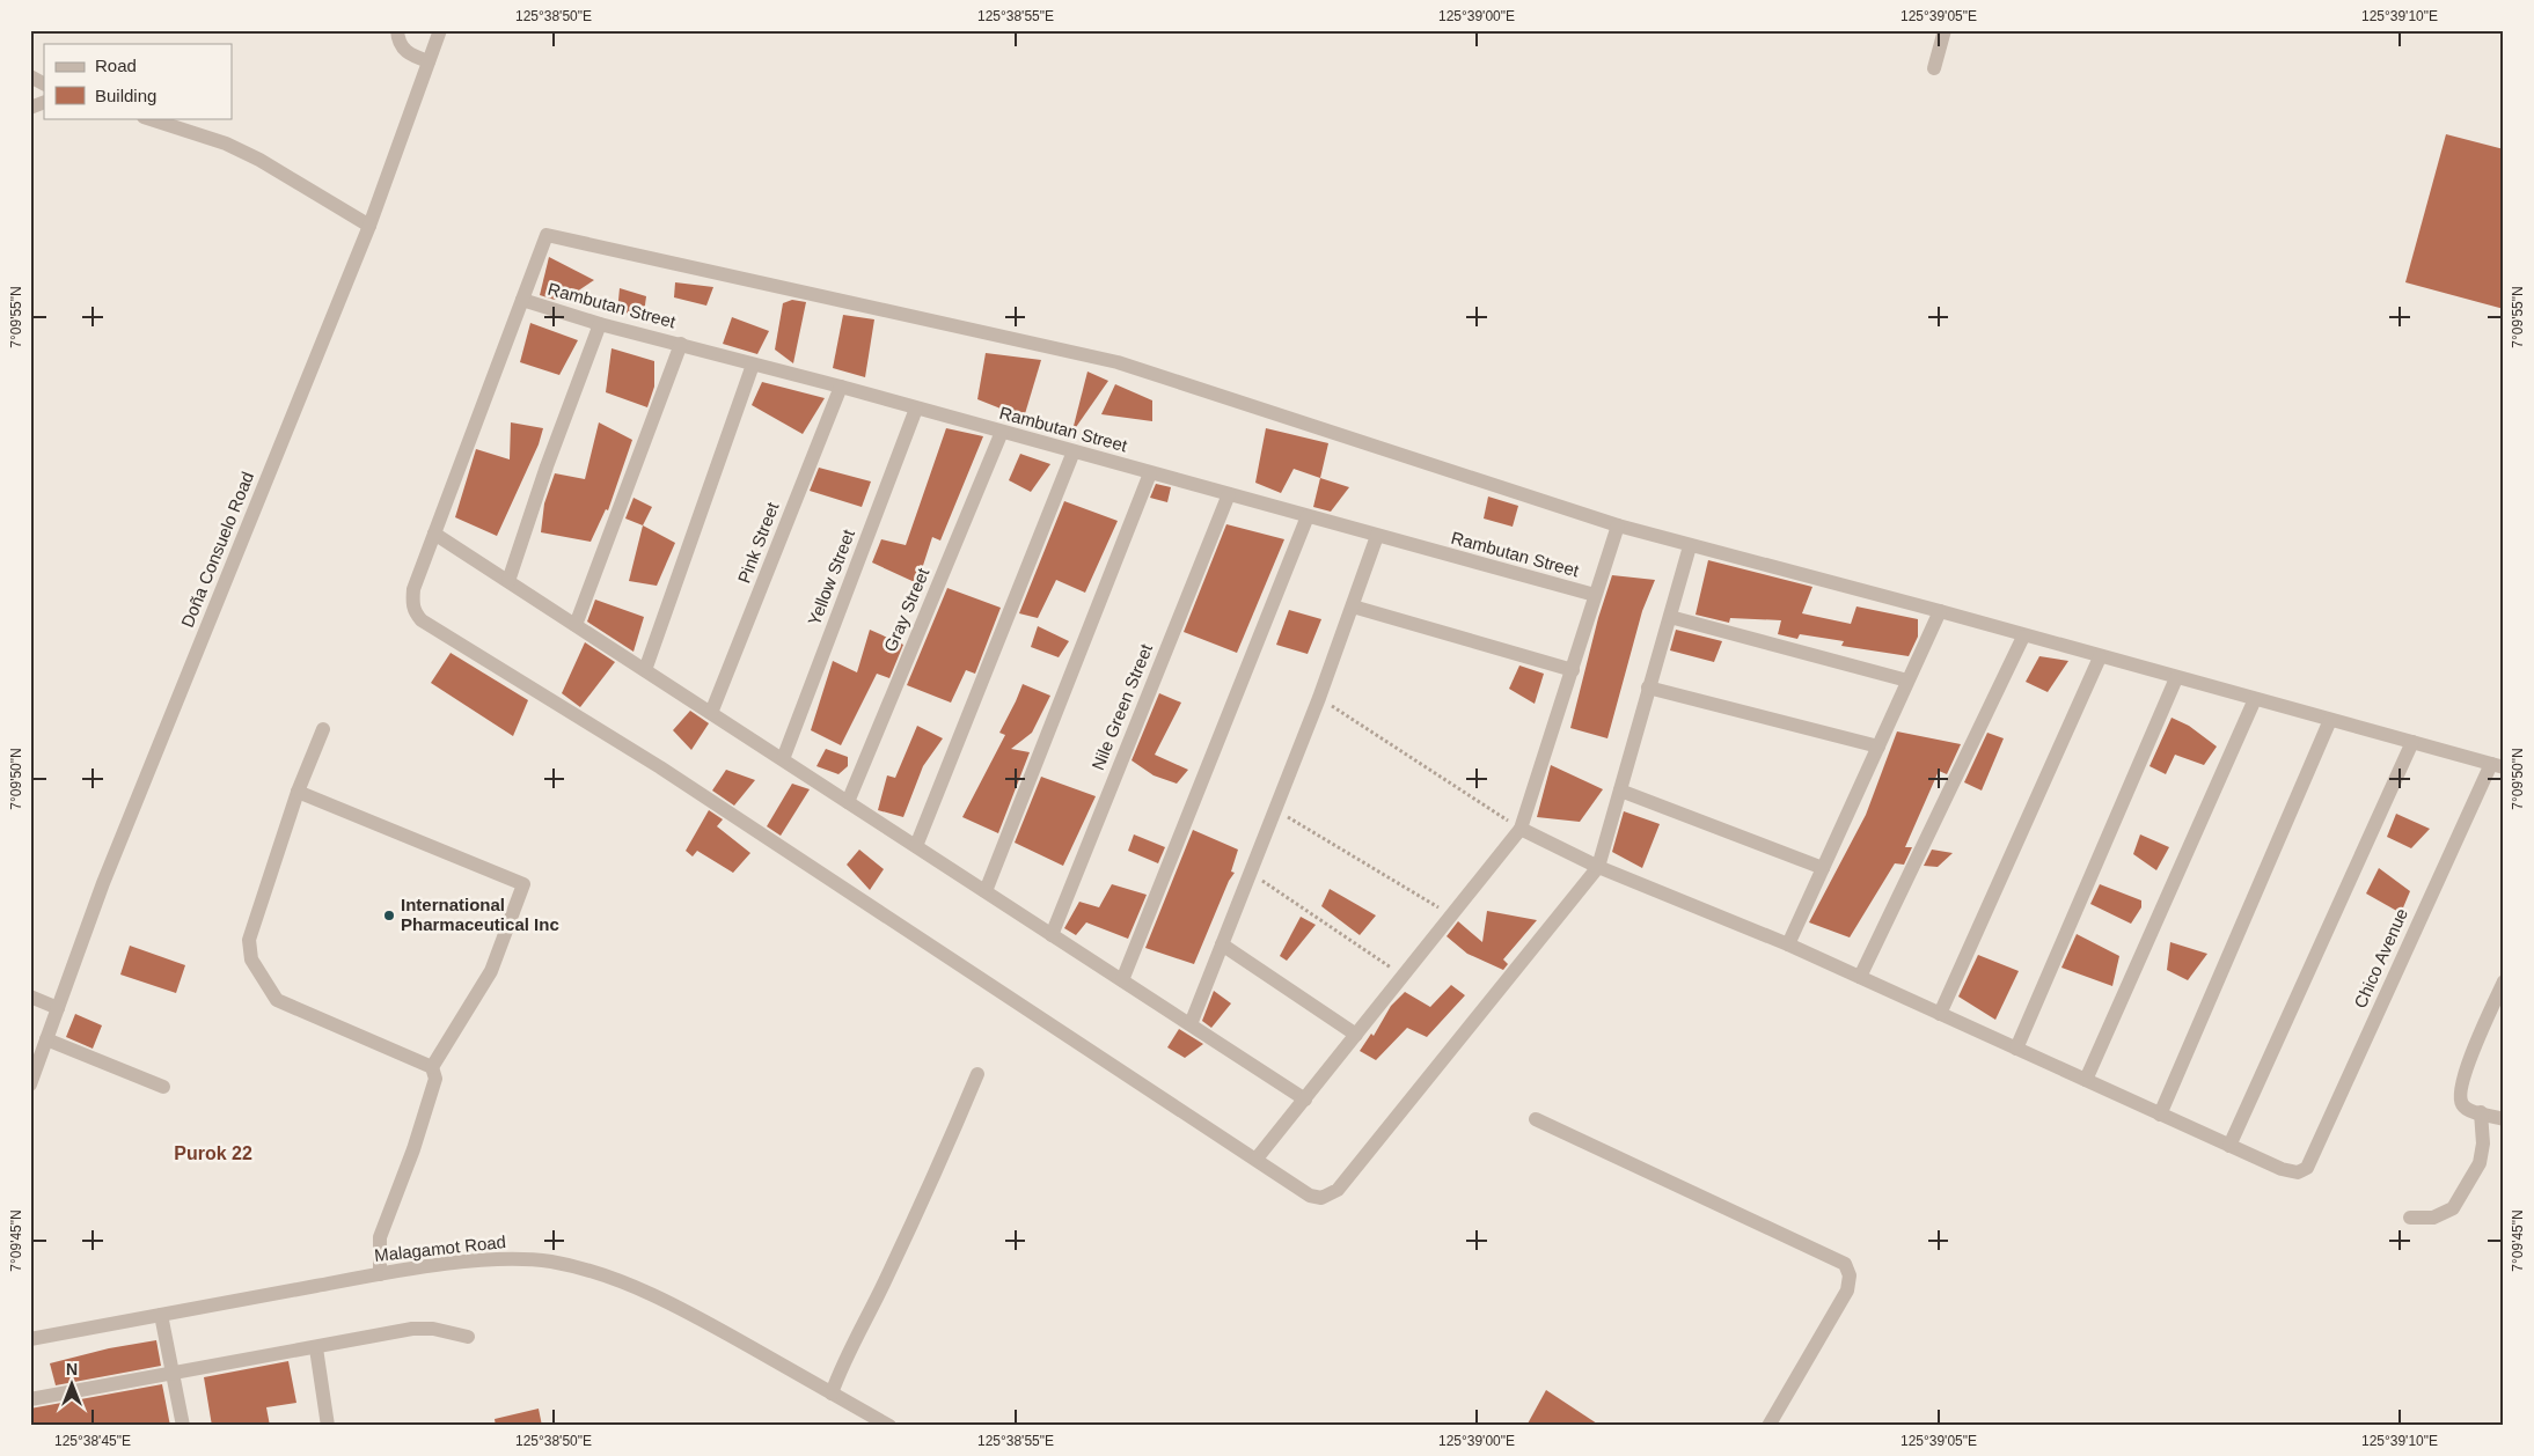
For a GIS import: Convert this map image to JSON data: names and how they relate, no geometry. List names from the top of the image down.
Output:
{
  "streets": {
    "street": [
      "Rambutan Street",
      "Pink Street",
      "Doña Consuelo Road",
      "Yellow Street",
      "Gray Street",
      "Nile Green Street",
      "Chico Avenue",
      "Malagamot Road"
    ]
  },
  "crossings": [
    ["Rambutan Street", "Pink Street"],
    ["Rambutan Street", "Yellow Street"],
    ["Rambutan Street", "Gray Street"],
    ["Rambutan Street", "Nile Green Street"]
  ],
  "districts": ["Purok 22"],
  "places": ["International Pharmaceutical Inc"],
  "legend": ["Road", "Building"],
  "north": "top",
  "coordinates": [
    "125°38'50\"E",
    "125°38'55\"E",
    "125°39'00\"E",
    "125°39'05\"E",
    "125°39'10\"E",
    "7°09'55\"N",
    "7°09'50\"N",
    "7°09'45\"N",
    "125°38'45\"E"
  ]
}
